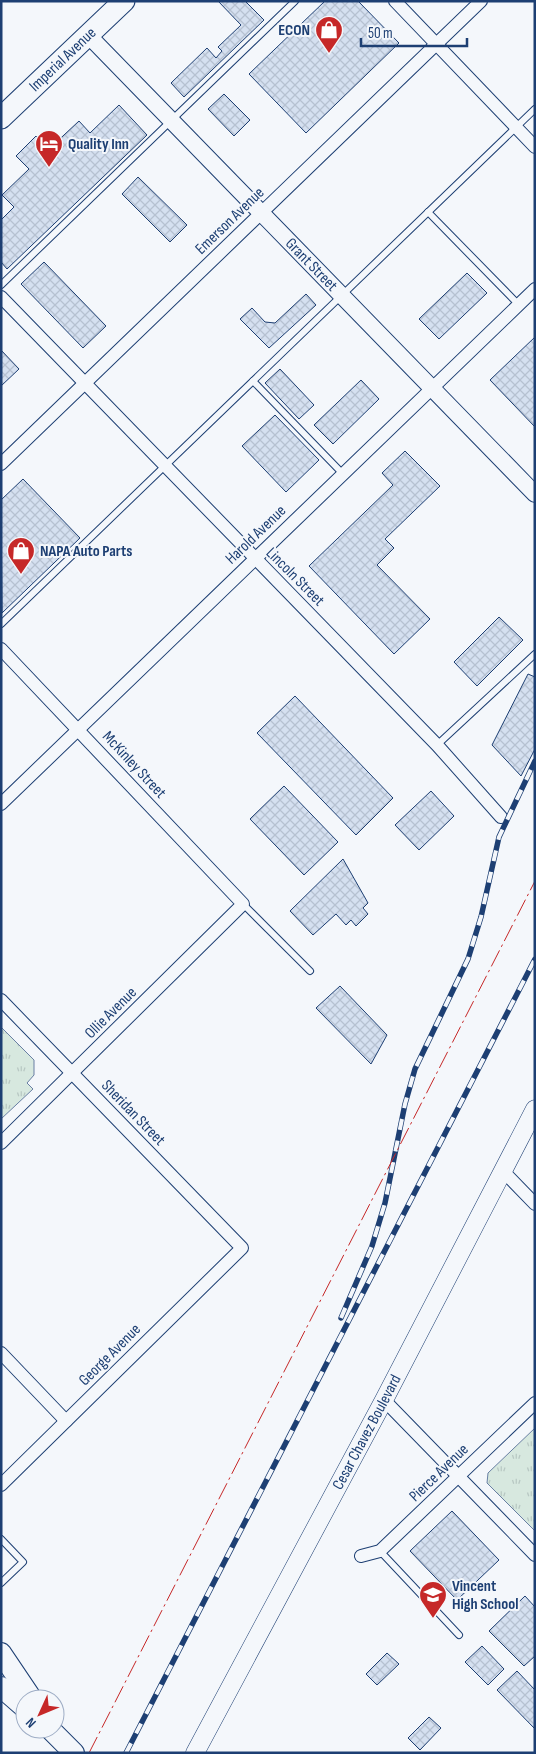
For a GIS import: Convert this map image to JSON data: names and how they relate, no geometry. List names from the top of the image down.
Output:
{
  "streets": {
    "highway": ["Imperial Avenue"],
    "main road": ["Cesar Chavez Boulevard"],
    "street": [
      "Emerson Avenue",
      "Grant Street",
      "Harold Avenue",
      "Lincoln Street",
      "McKinley Street",
      "Ollie Avenue",
      "Sheridan Street",
      "George Avenue",
      "Pierce Avenue"
    ]
  },
  "crossings": [
    ["Imperial Avenue", "Grant Street"],
    ["Emerson Avenue", "Grant Street"],
    ["Emerson Avenue", "Lincoln Street"],
    ["Grant Street", "Harold Avenue"],
    ["Harold Avenue", "Lincoln Street"],
    ["Harold Avenue", "McKinley Street"],
    ["McKinley Street", "Ollie Avenue"],
    ["Ollie Avenue", "Sheridan Street"],
    ["Sheridan Street", "George Avenue"]
  ],
  "places": {
    "shop": ["ECON", "NAPA Auto Parts"],
    "hotel": ["Quality Inn"],
    "school or university": ["Vincent High School"]
  },
  "scale_bar": "50 m",
  "north": "bottom left"
}
